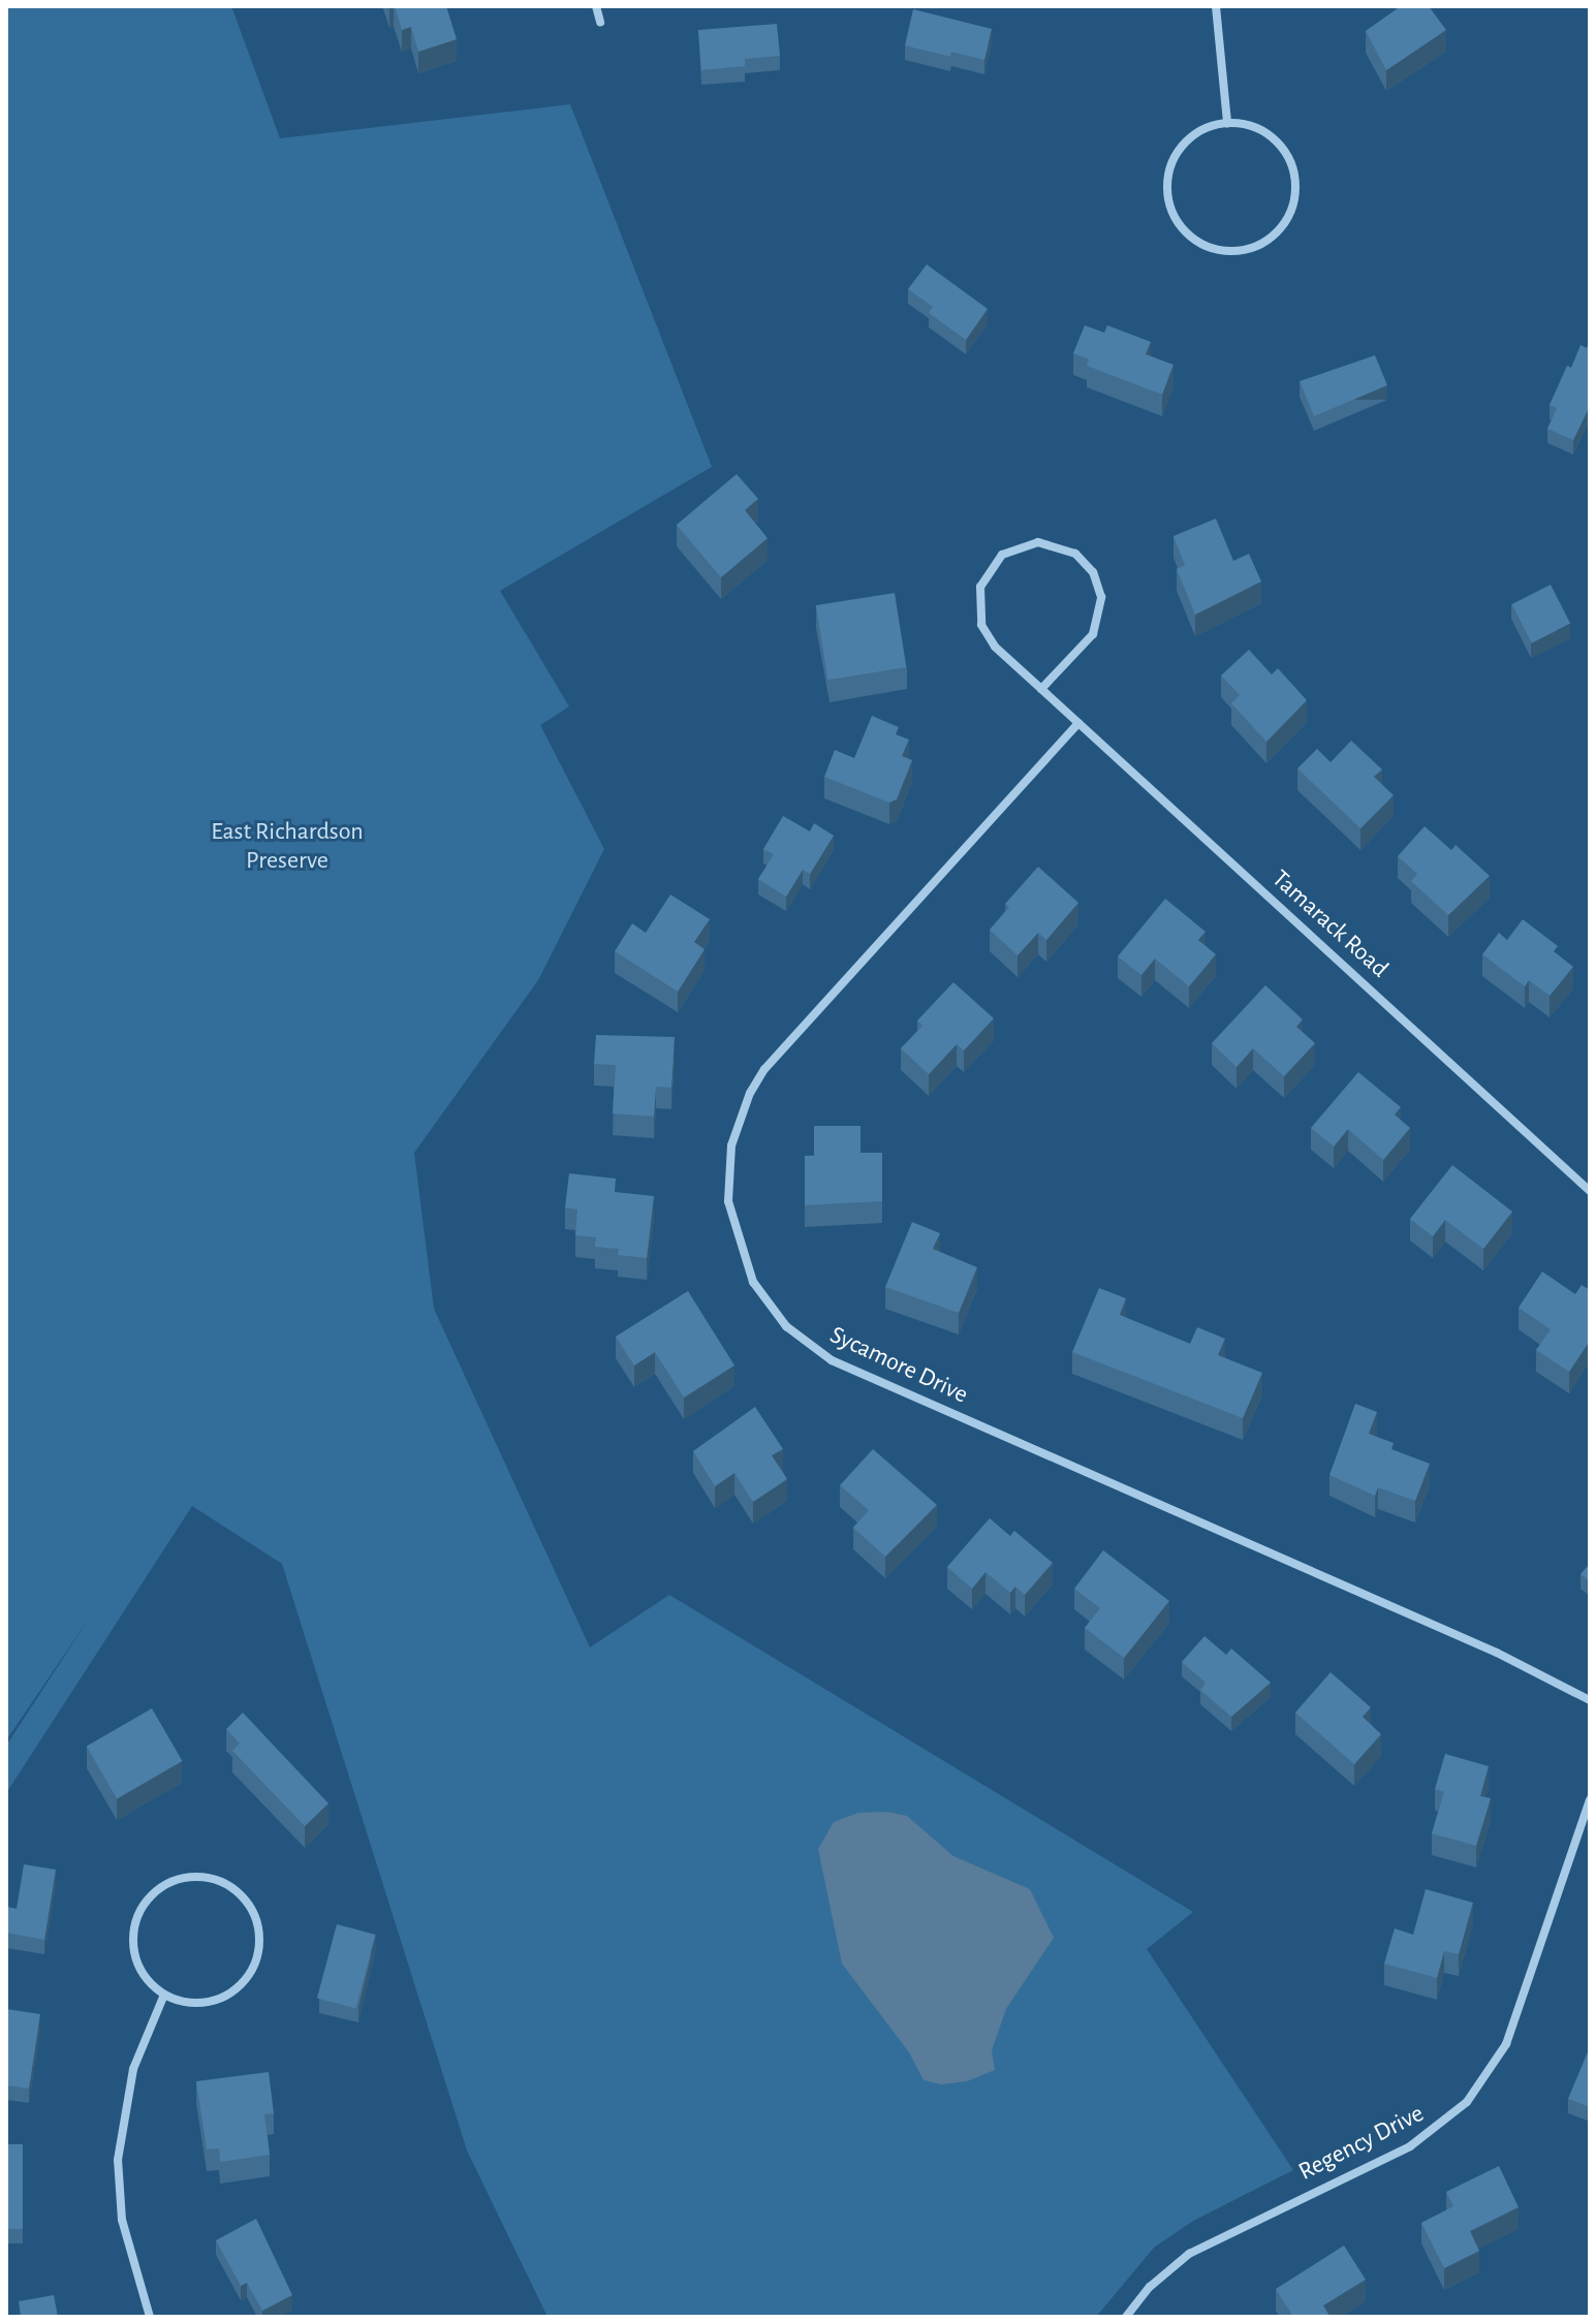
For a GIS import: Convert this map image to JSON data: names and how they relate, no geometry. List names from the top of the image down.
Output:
{
  "streets": {
    "street": ["Tamarack Road", "Sycamore Drive", "Regency Drive"]
  },
  "crossings": [
    ["Tamarack Road", "Sycamore Drive"]
  ],
  "parks": ["East Richardson Preserve"]
}
